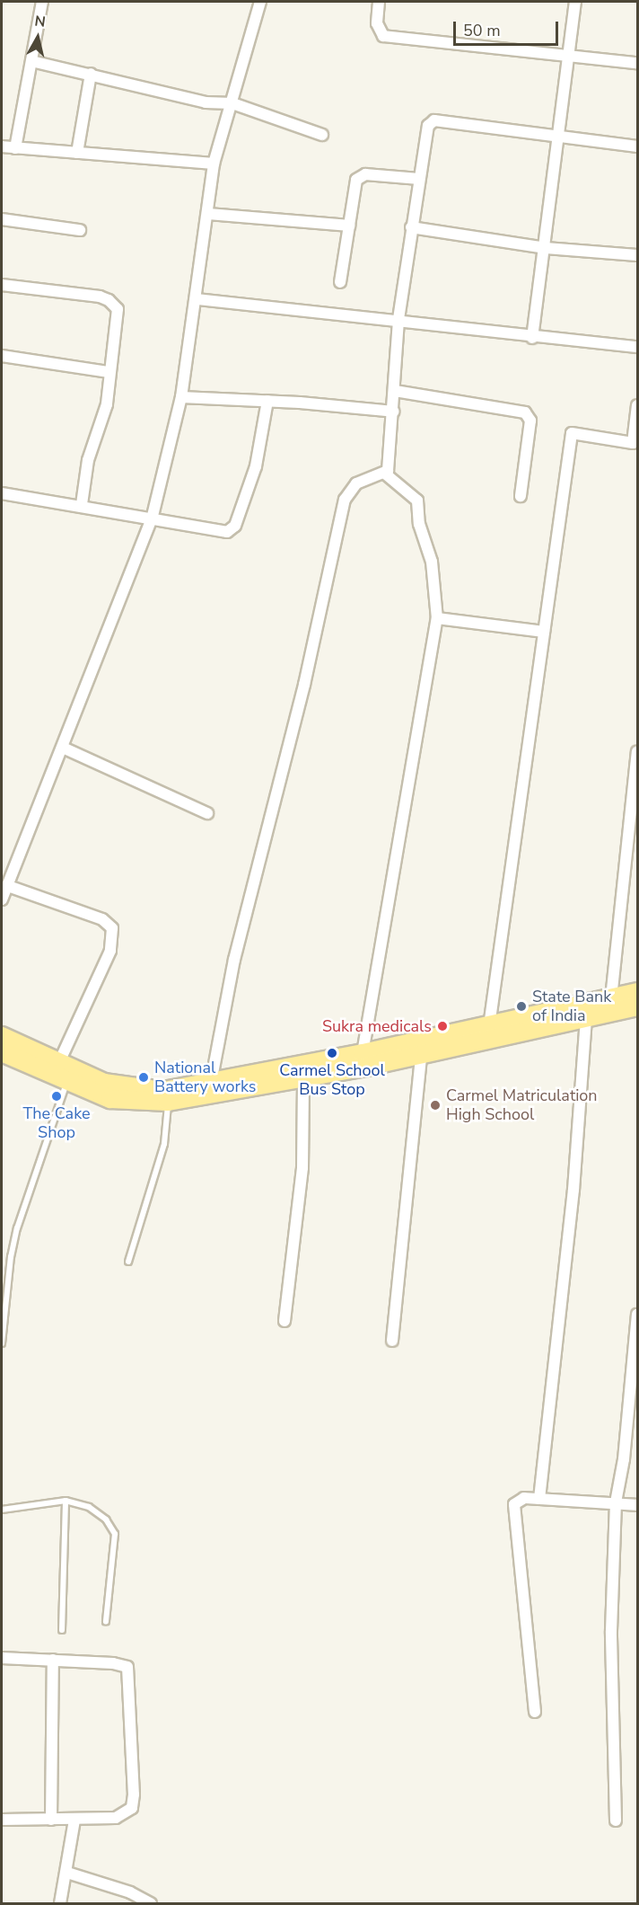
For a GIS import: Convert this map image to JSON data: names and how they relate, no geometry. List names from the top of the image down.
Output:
{
  "places": [
    "State Bank of India",
    "Sukra medicals",
    "Carmel School Bus Stop",
    "National Battery works",
    "The Cake Shop",
    "Carmel Matriculation High School"
  ],
  "scale_bar": "50 m",
  "north": "top"
}
